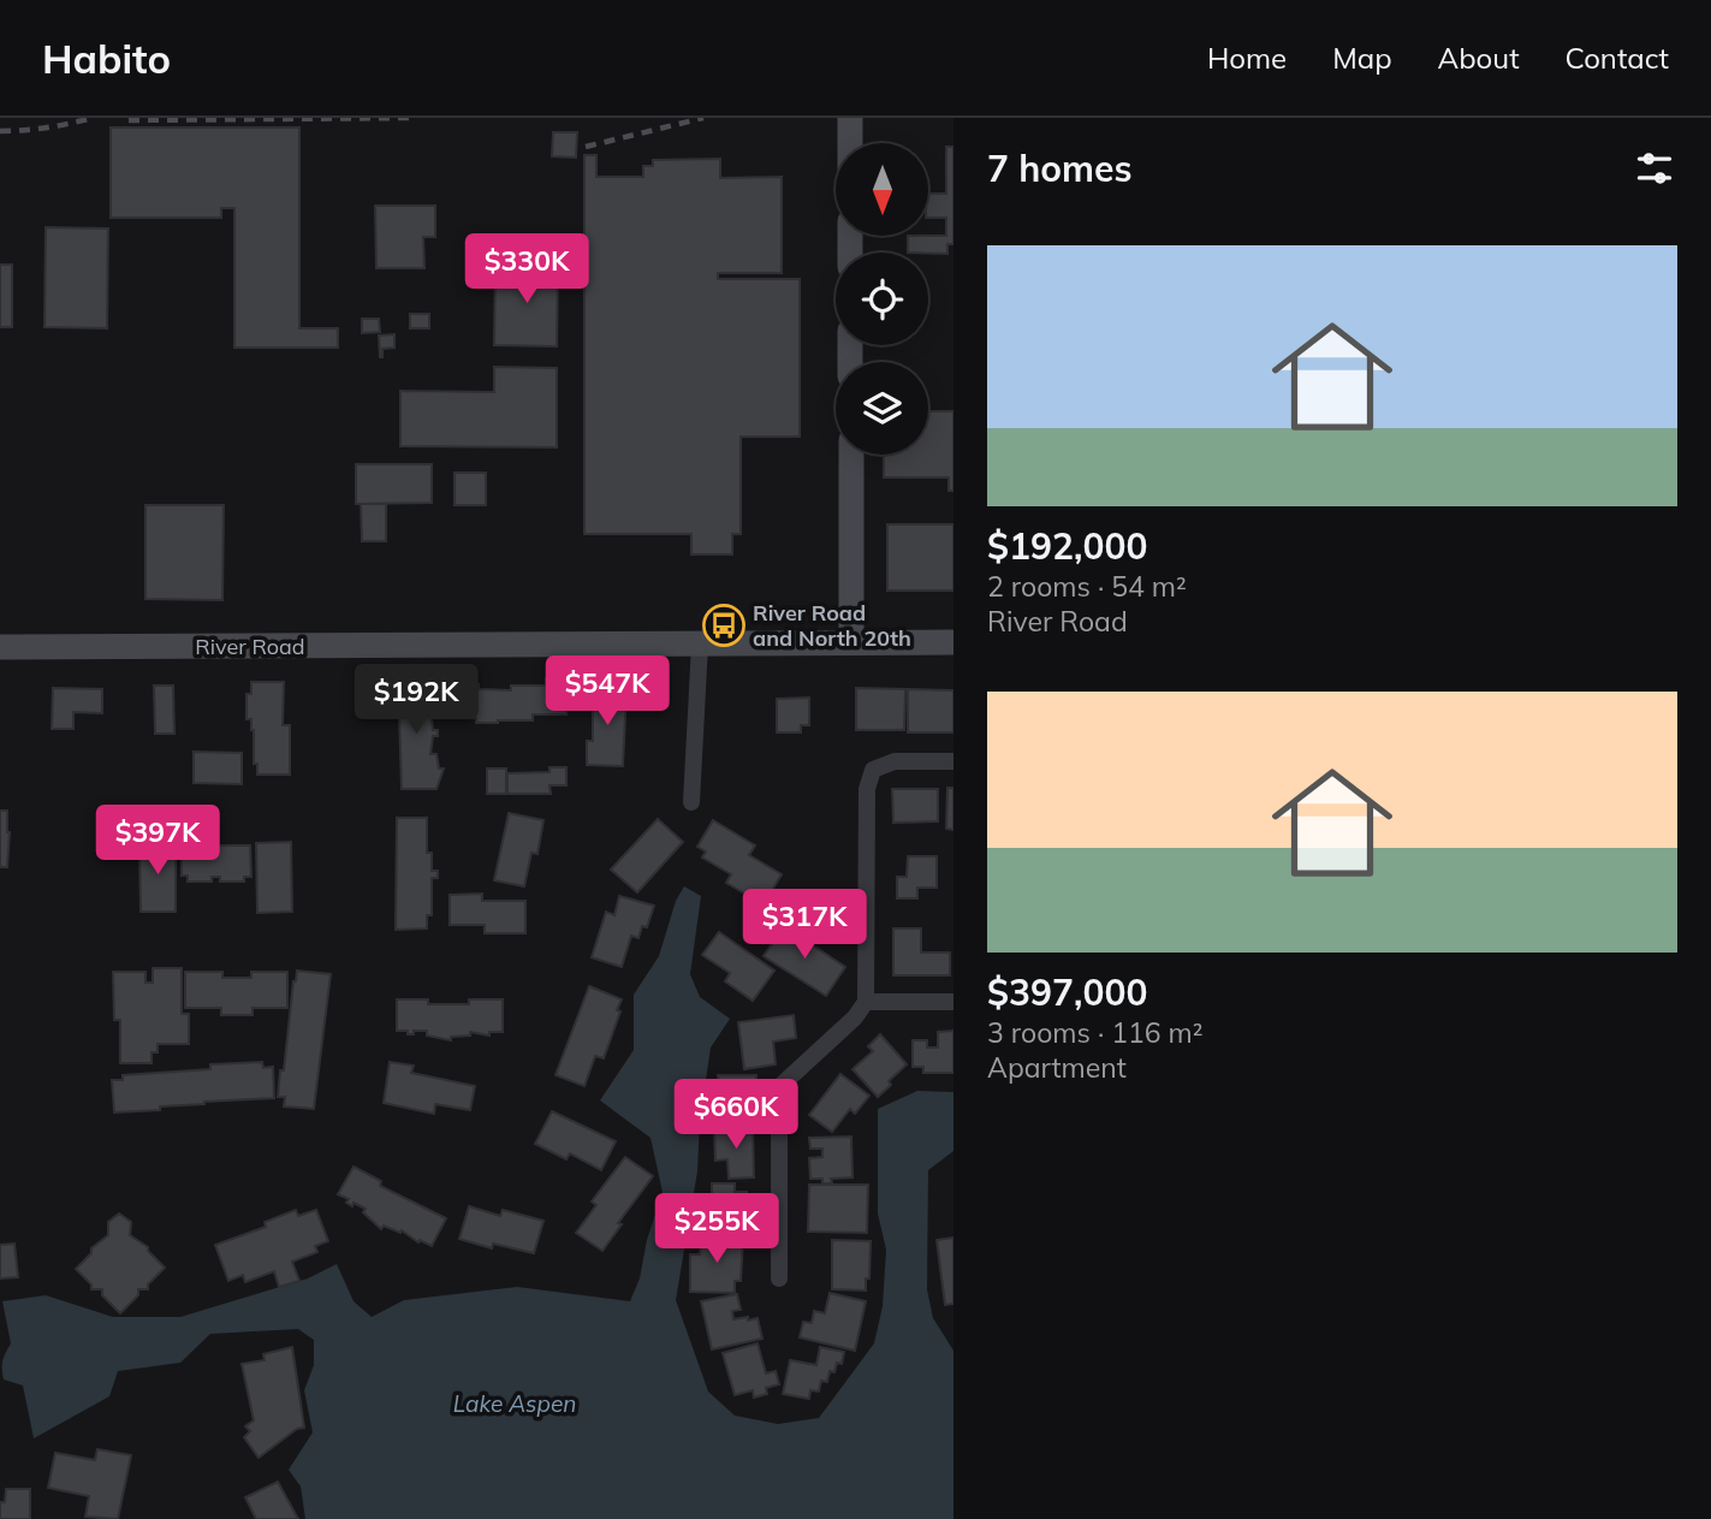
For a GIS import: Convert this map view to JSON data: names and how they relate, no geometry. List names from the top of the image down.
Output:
{
  "streets": {
    "street": ["River Road"]
  },
  "water": ["Lake Aspen"],
  "places": {
    "bus stop": ["River Road and North 20th"]
  },
  "north": "bottom",
  "page": {
    "header": "Habito",
    "nav": [
      "Home",
      "Map",
      "About",
      "Contact"
    ],
    "heading": "7 homes",
    "list": [
      {
        "name": "$192,000",
        "note": "2 rooms · 54 m² · River Road"
      },
      {
        "name": "$397,000",
        "note": "3 rooms · 116 m² · Apartment"
      }
    ],
    "price": [
      "$330K",
      "$547K",
      "$192K",
      "$397K",
      "$317K",
      "$660K",
      "$255K"
    ]
  }
}
